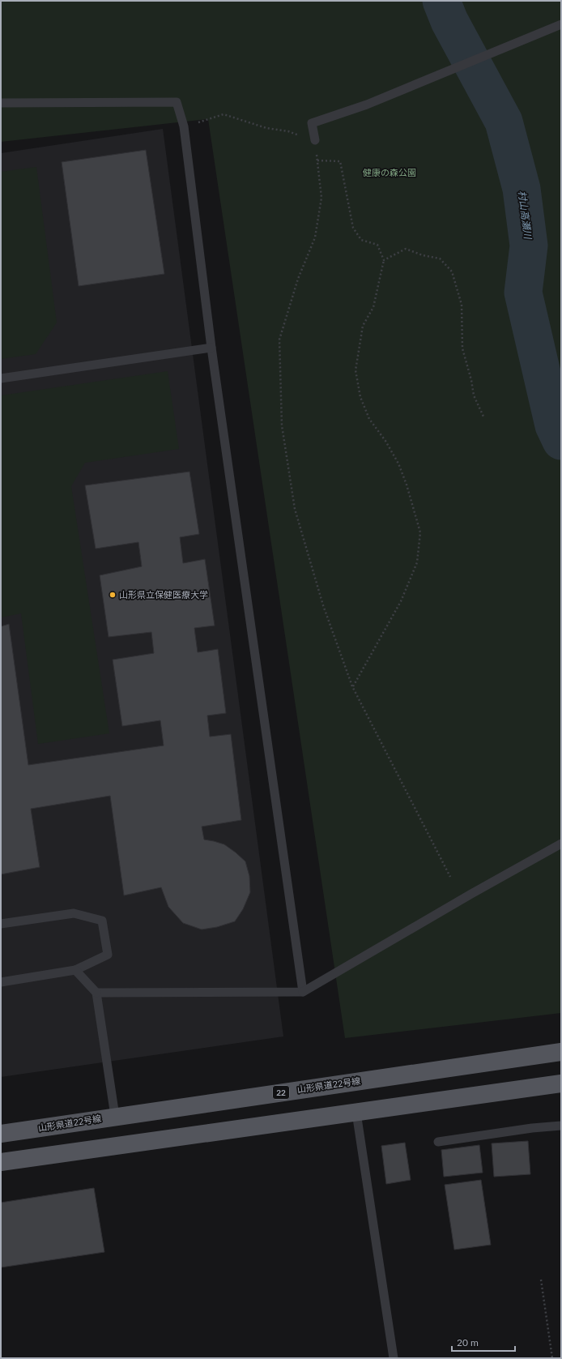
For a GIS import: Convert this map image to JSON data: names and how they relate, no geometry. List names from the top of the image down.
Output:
{
  "streets": {
    "main road": ["山形県道22号線", "22"]
  },
  "water": ["村山高瀬川"],
  "parks": ["健康の森公園"],
  "places": ["山形県立保健医療大学"],
  "scale_bar": "20 m"
}
